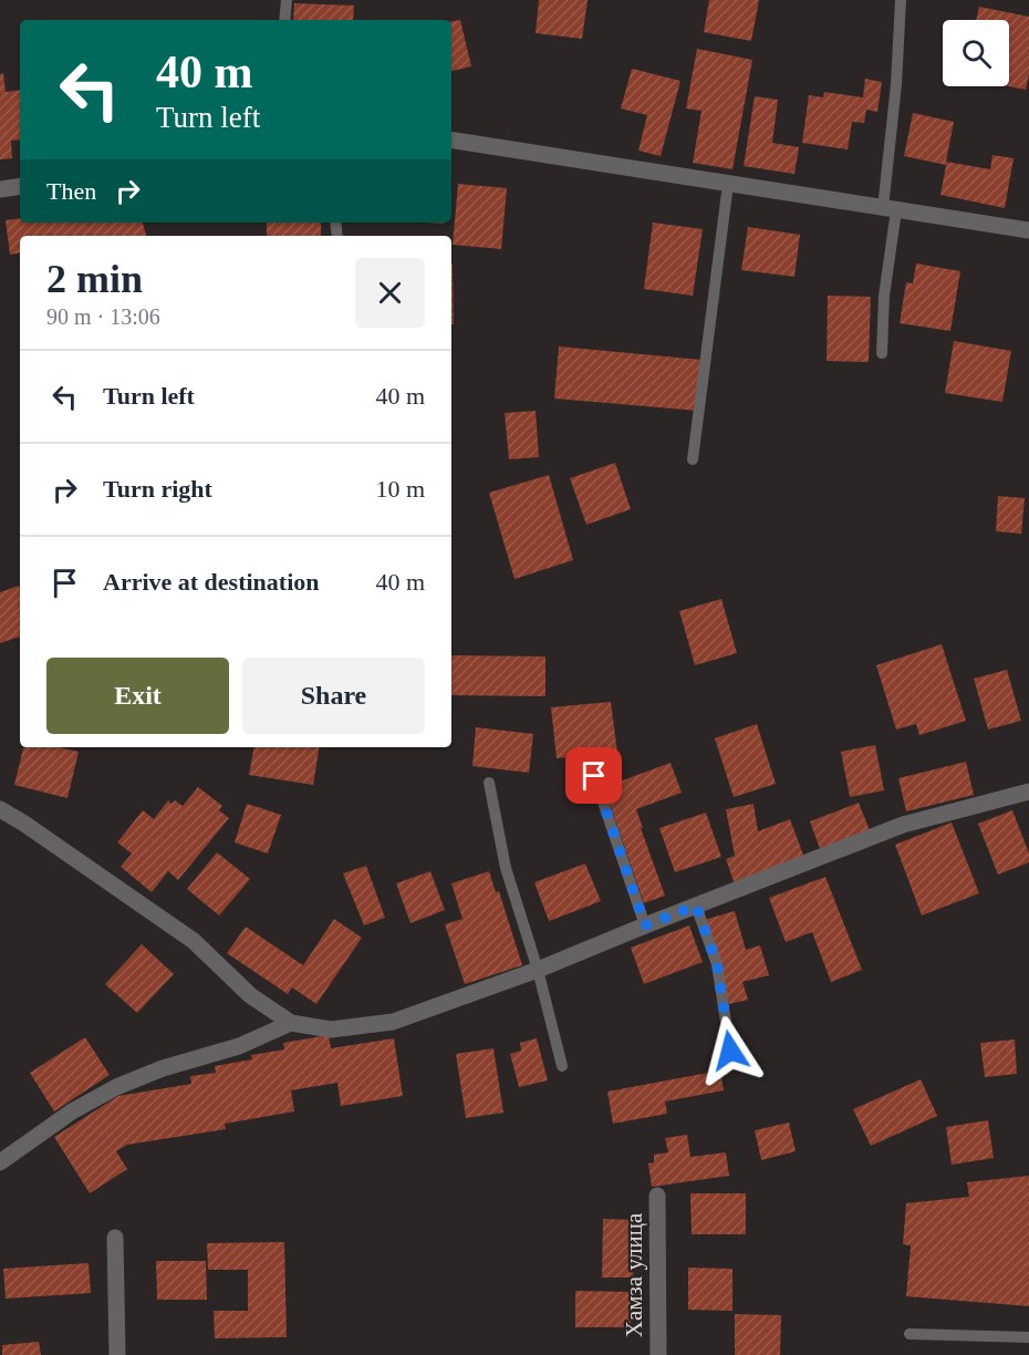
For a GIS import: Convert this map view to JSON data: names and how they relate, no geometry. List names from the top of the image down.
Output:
{
  "streets": {
    "street": ["Хамза улица"]
  },
  "page": {
    "turn": ["40 m", "Turn left"],
    "then": "Then",
    "heading": ["2 min", "90 m · 13:06"],
    "list": [
      {
        "name": "Turn left",
        "value": "40 m"
      },
      {
        "name": "Turn right",
        "value": "10 m"
      },
      {
        "name": "Arrive at destination",
        "value": "40 m"
      }
    ],
    "buttons": ["Exit", "Share"]
  }
}
